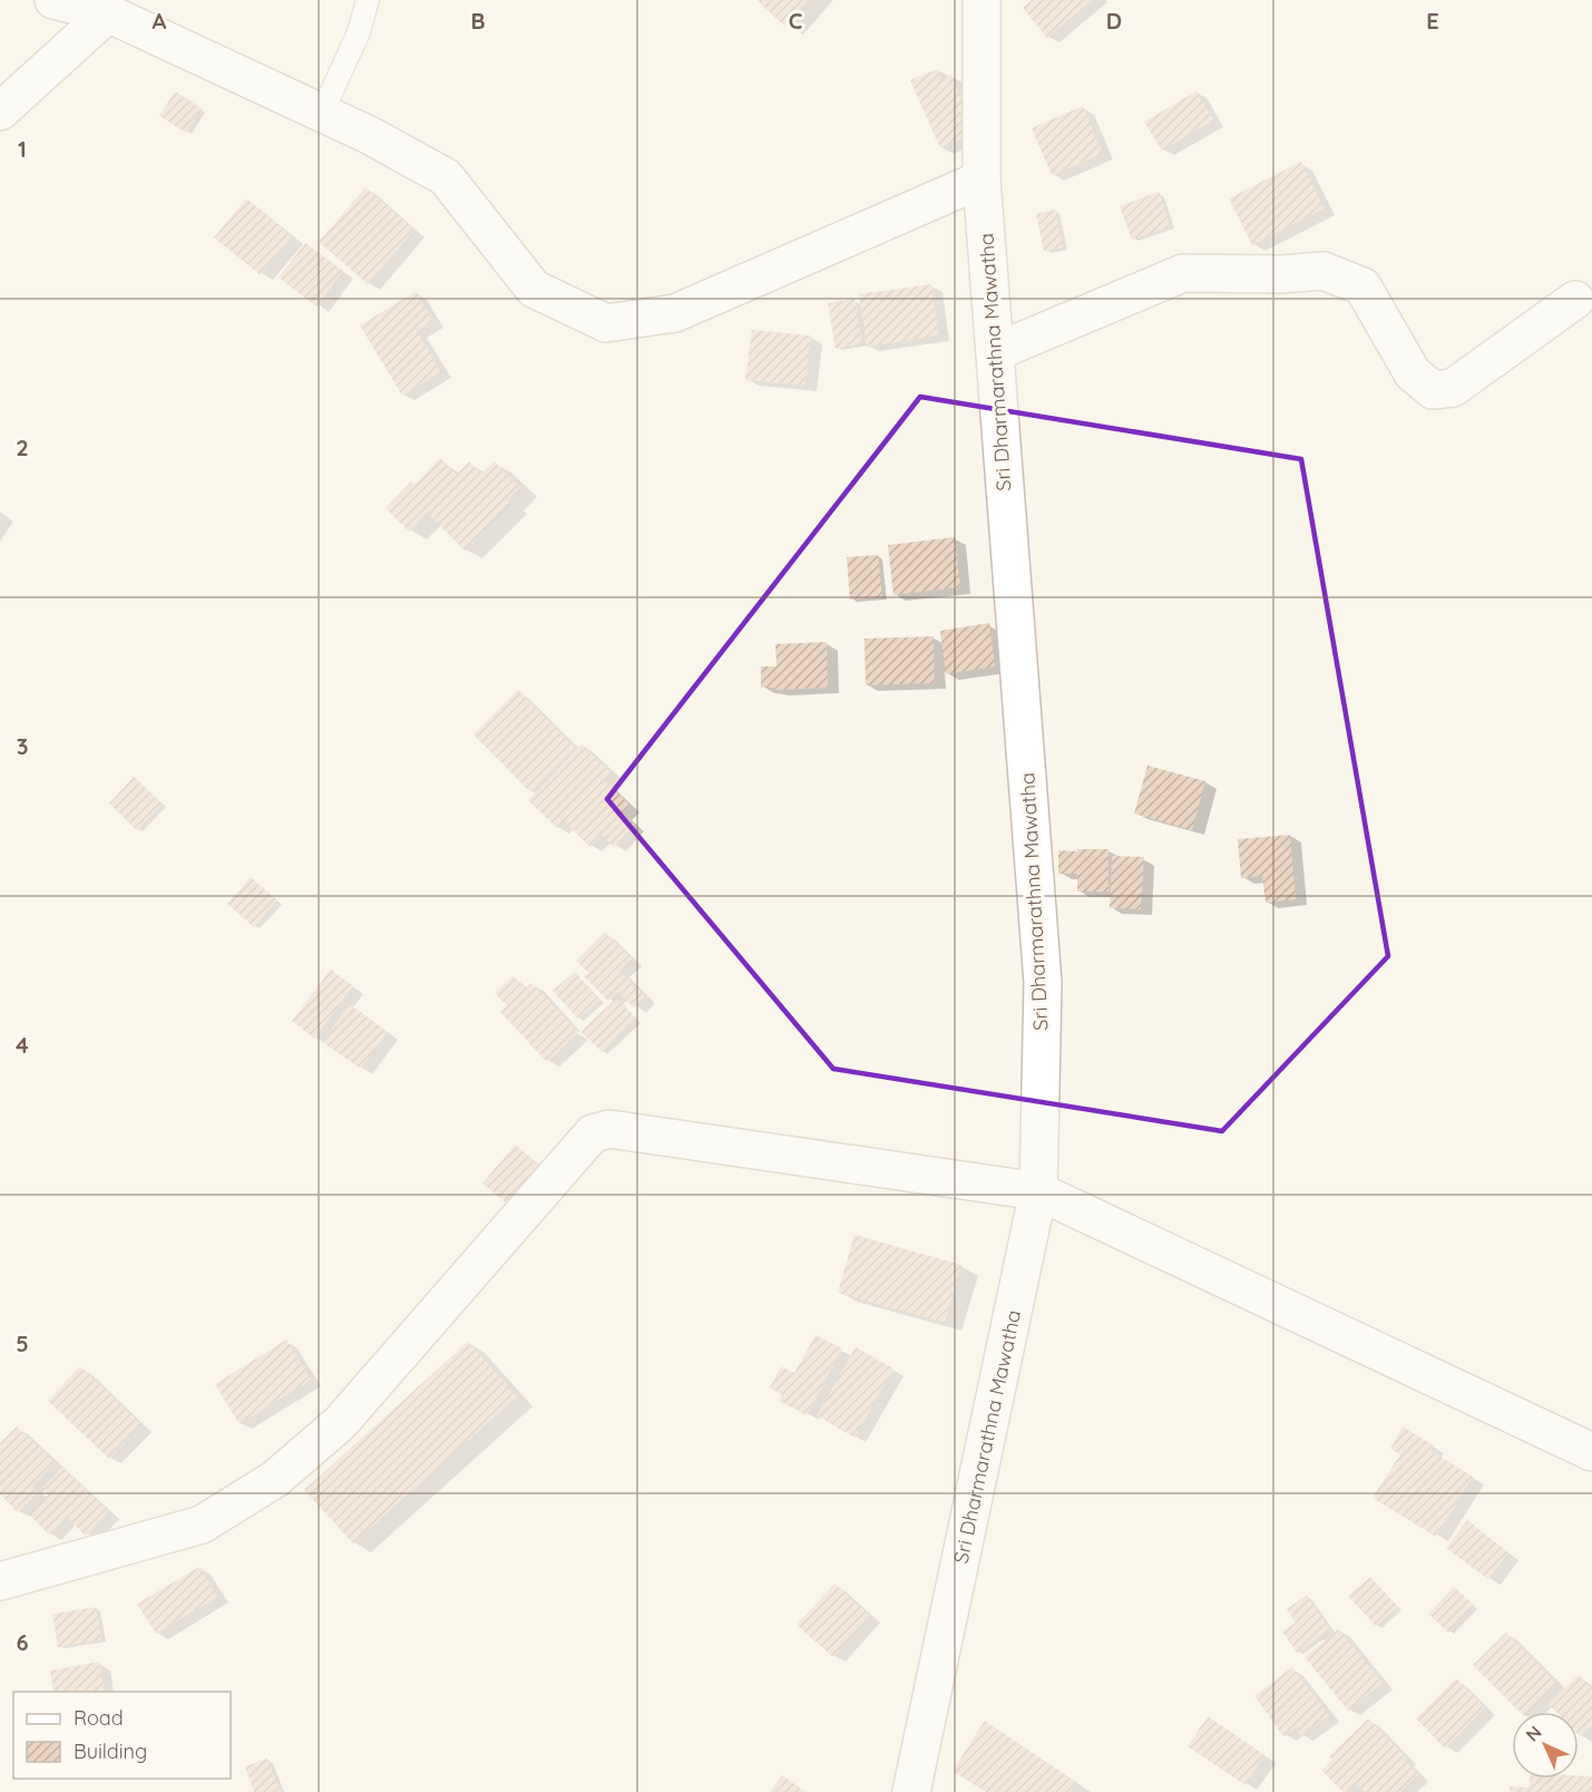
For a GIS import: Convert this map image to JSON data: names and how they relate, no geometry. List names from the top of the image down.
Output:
{
  "streets": {
    "street": ["Sri Dharmarathna Mawatha"]
  },
  "legend": ["Road", "Building"],
  "north": "top left",
  "grid": {
    "columns": [
      "A",
      "B",
      "C",
      "D",
      "E"
    ],
    "rows": [
      "1",
      "2",
      "3",
      "4",
      "5",
      "6"
    ]
  }
}
